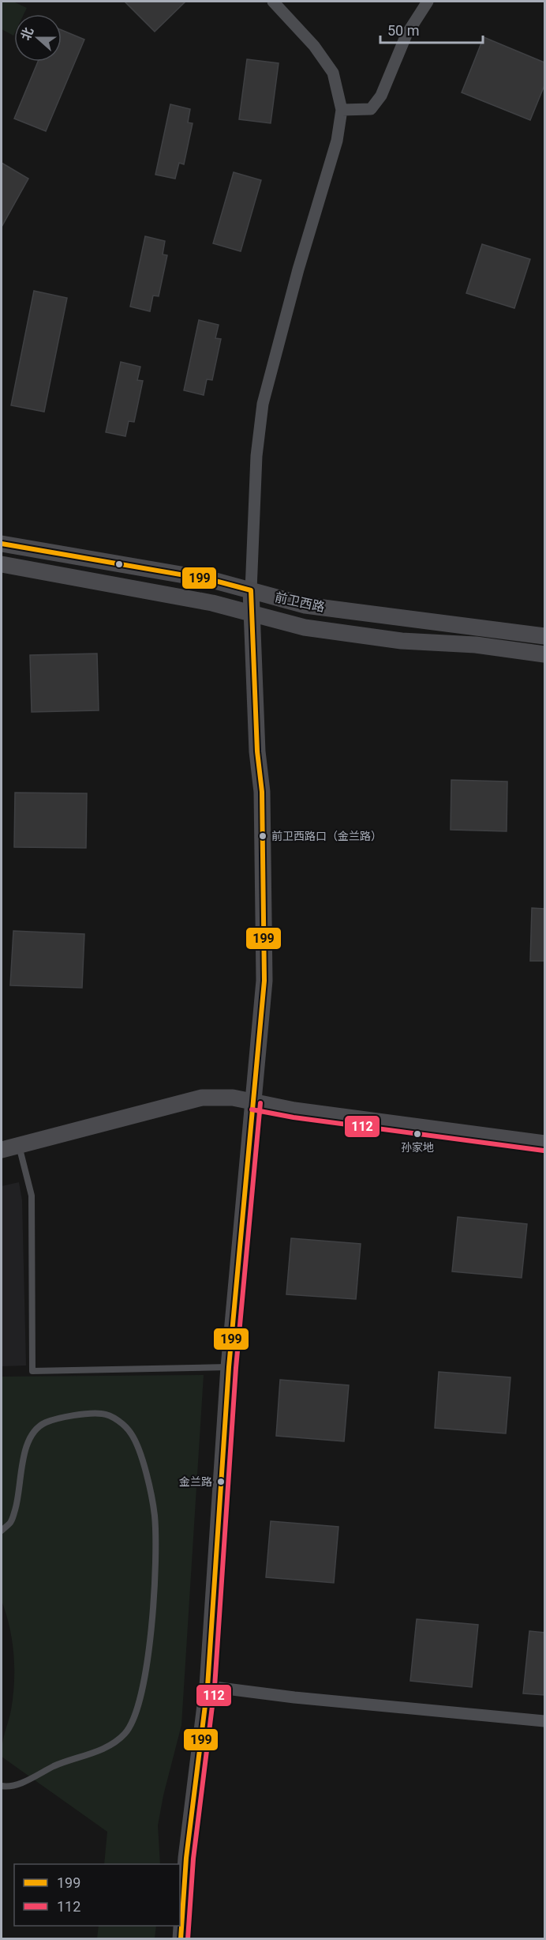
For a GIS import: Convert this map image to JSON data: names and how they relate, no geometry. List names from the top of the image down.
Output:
{
  "streets": {
    "street": ["前卫西路"]
  },
  "places": ["前卫西路口（金兰路）", "孙家地", "金兰路"],
  "lines": ["transit line 199", "transit line 112"],
  "legend": ["199", "112"],
  "scale_bar": "50 m",
  "north": "left"
}
